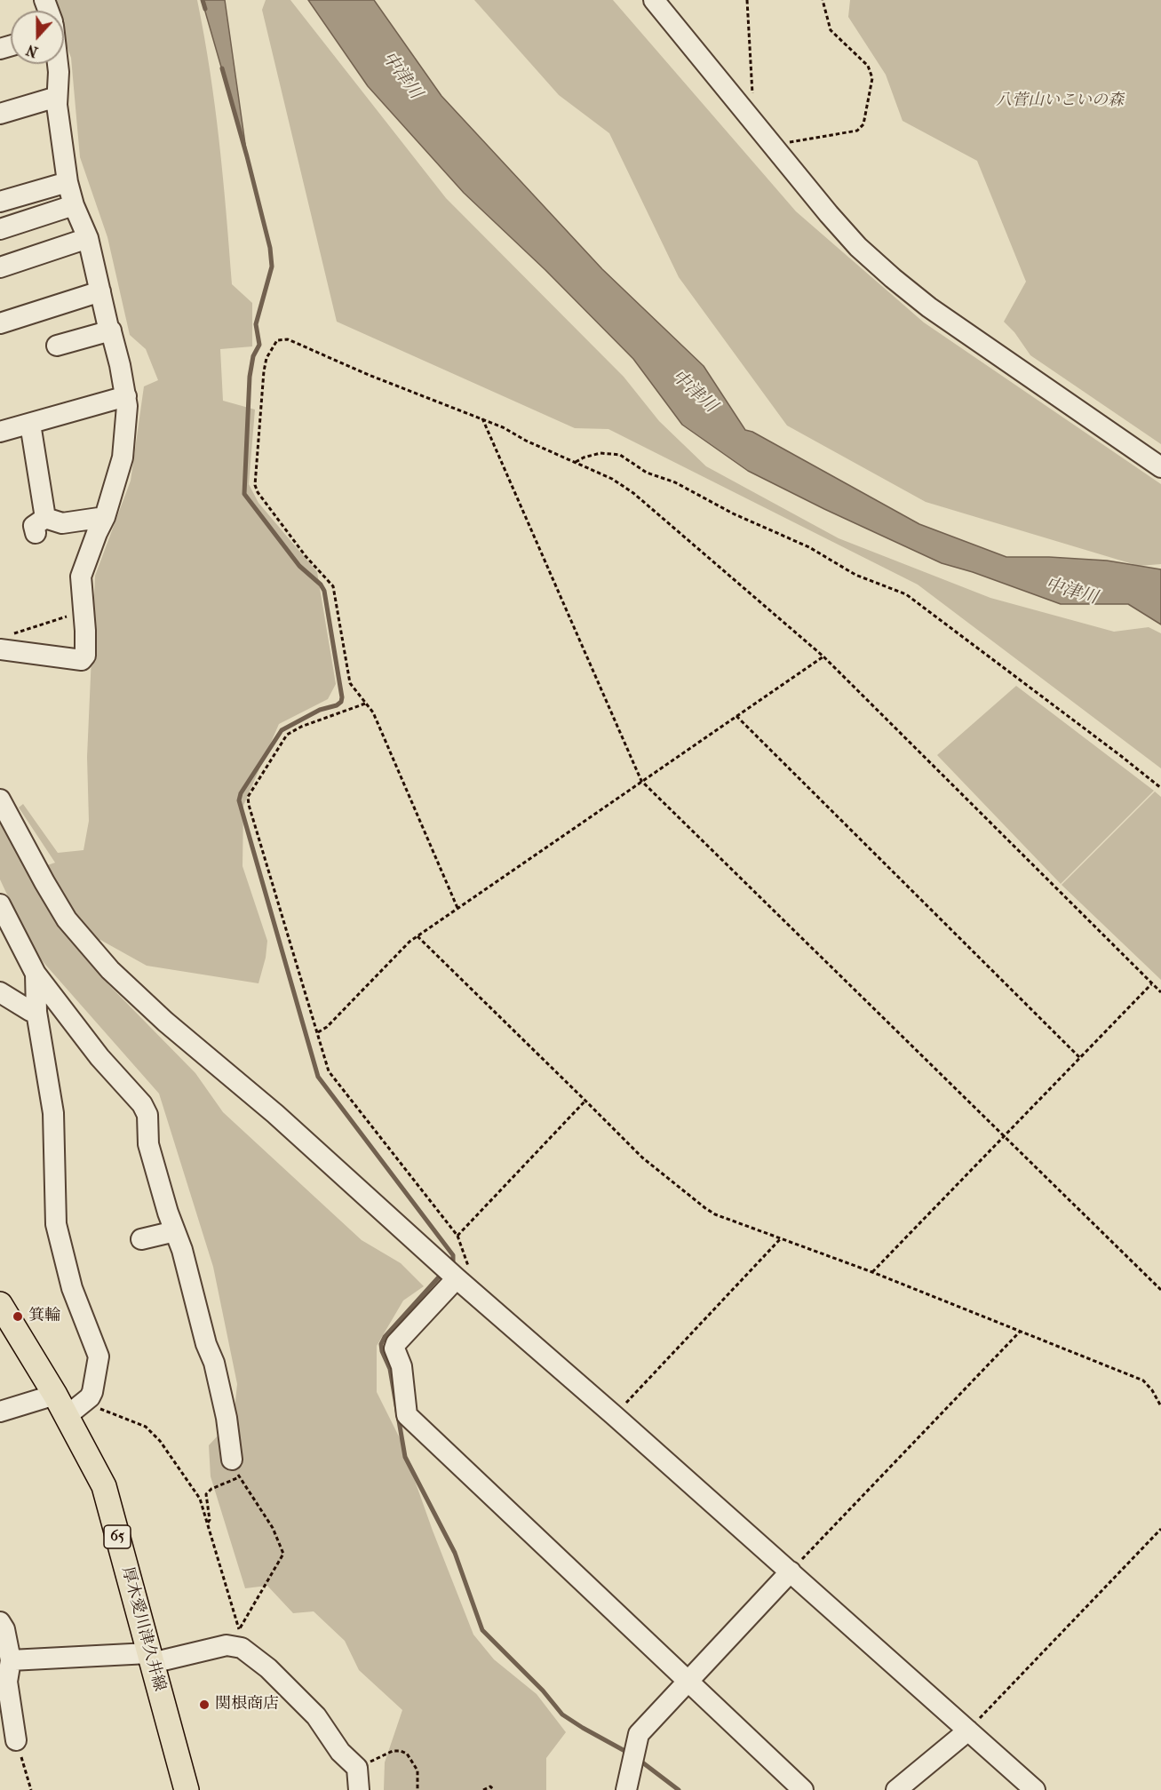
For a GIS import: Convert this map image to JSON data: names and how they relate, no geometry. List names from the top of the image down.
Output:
{
  "streets": {
    "main road": ["65", "厚木愛川津久井線"]
  },
  "water": ["中津川"],
  "parks": ["八菅山いこいの森"],
  "places": ["箕輪", "関根商店"],
  "north": "bottom"
}
